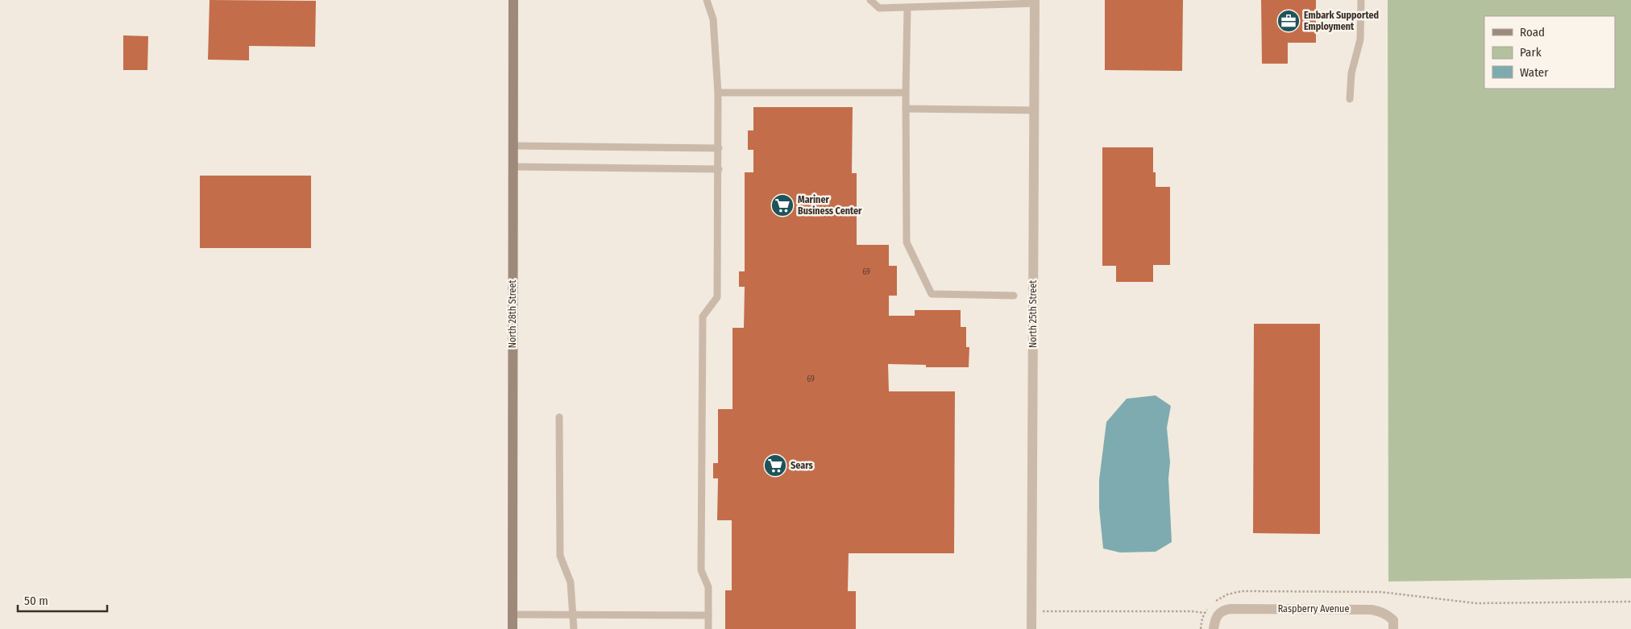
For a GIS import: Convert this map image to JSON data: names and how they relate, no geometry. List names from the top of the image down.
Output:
{
  "streets": {
    "main road": ["North 28th Street"],
    "street": ["North 25th Street", "Raspberry Avenue"]
  },
  "places": {
    "office": ["Embark Supported Employment"],
    "supermarket": ["Mariner Business Center", "Sears"]
  },
  "house_numbers": ["69", "69"],
  "legend": ["Road", "Park", "Water"],
  "scale_bar": "50 m"
}
